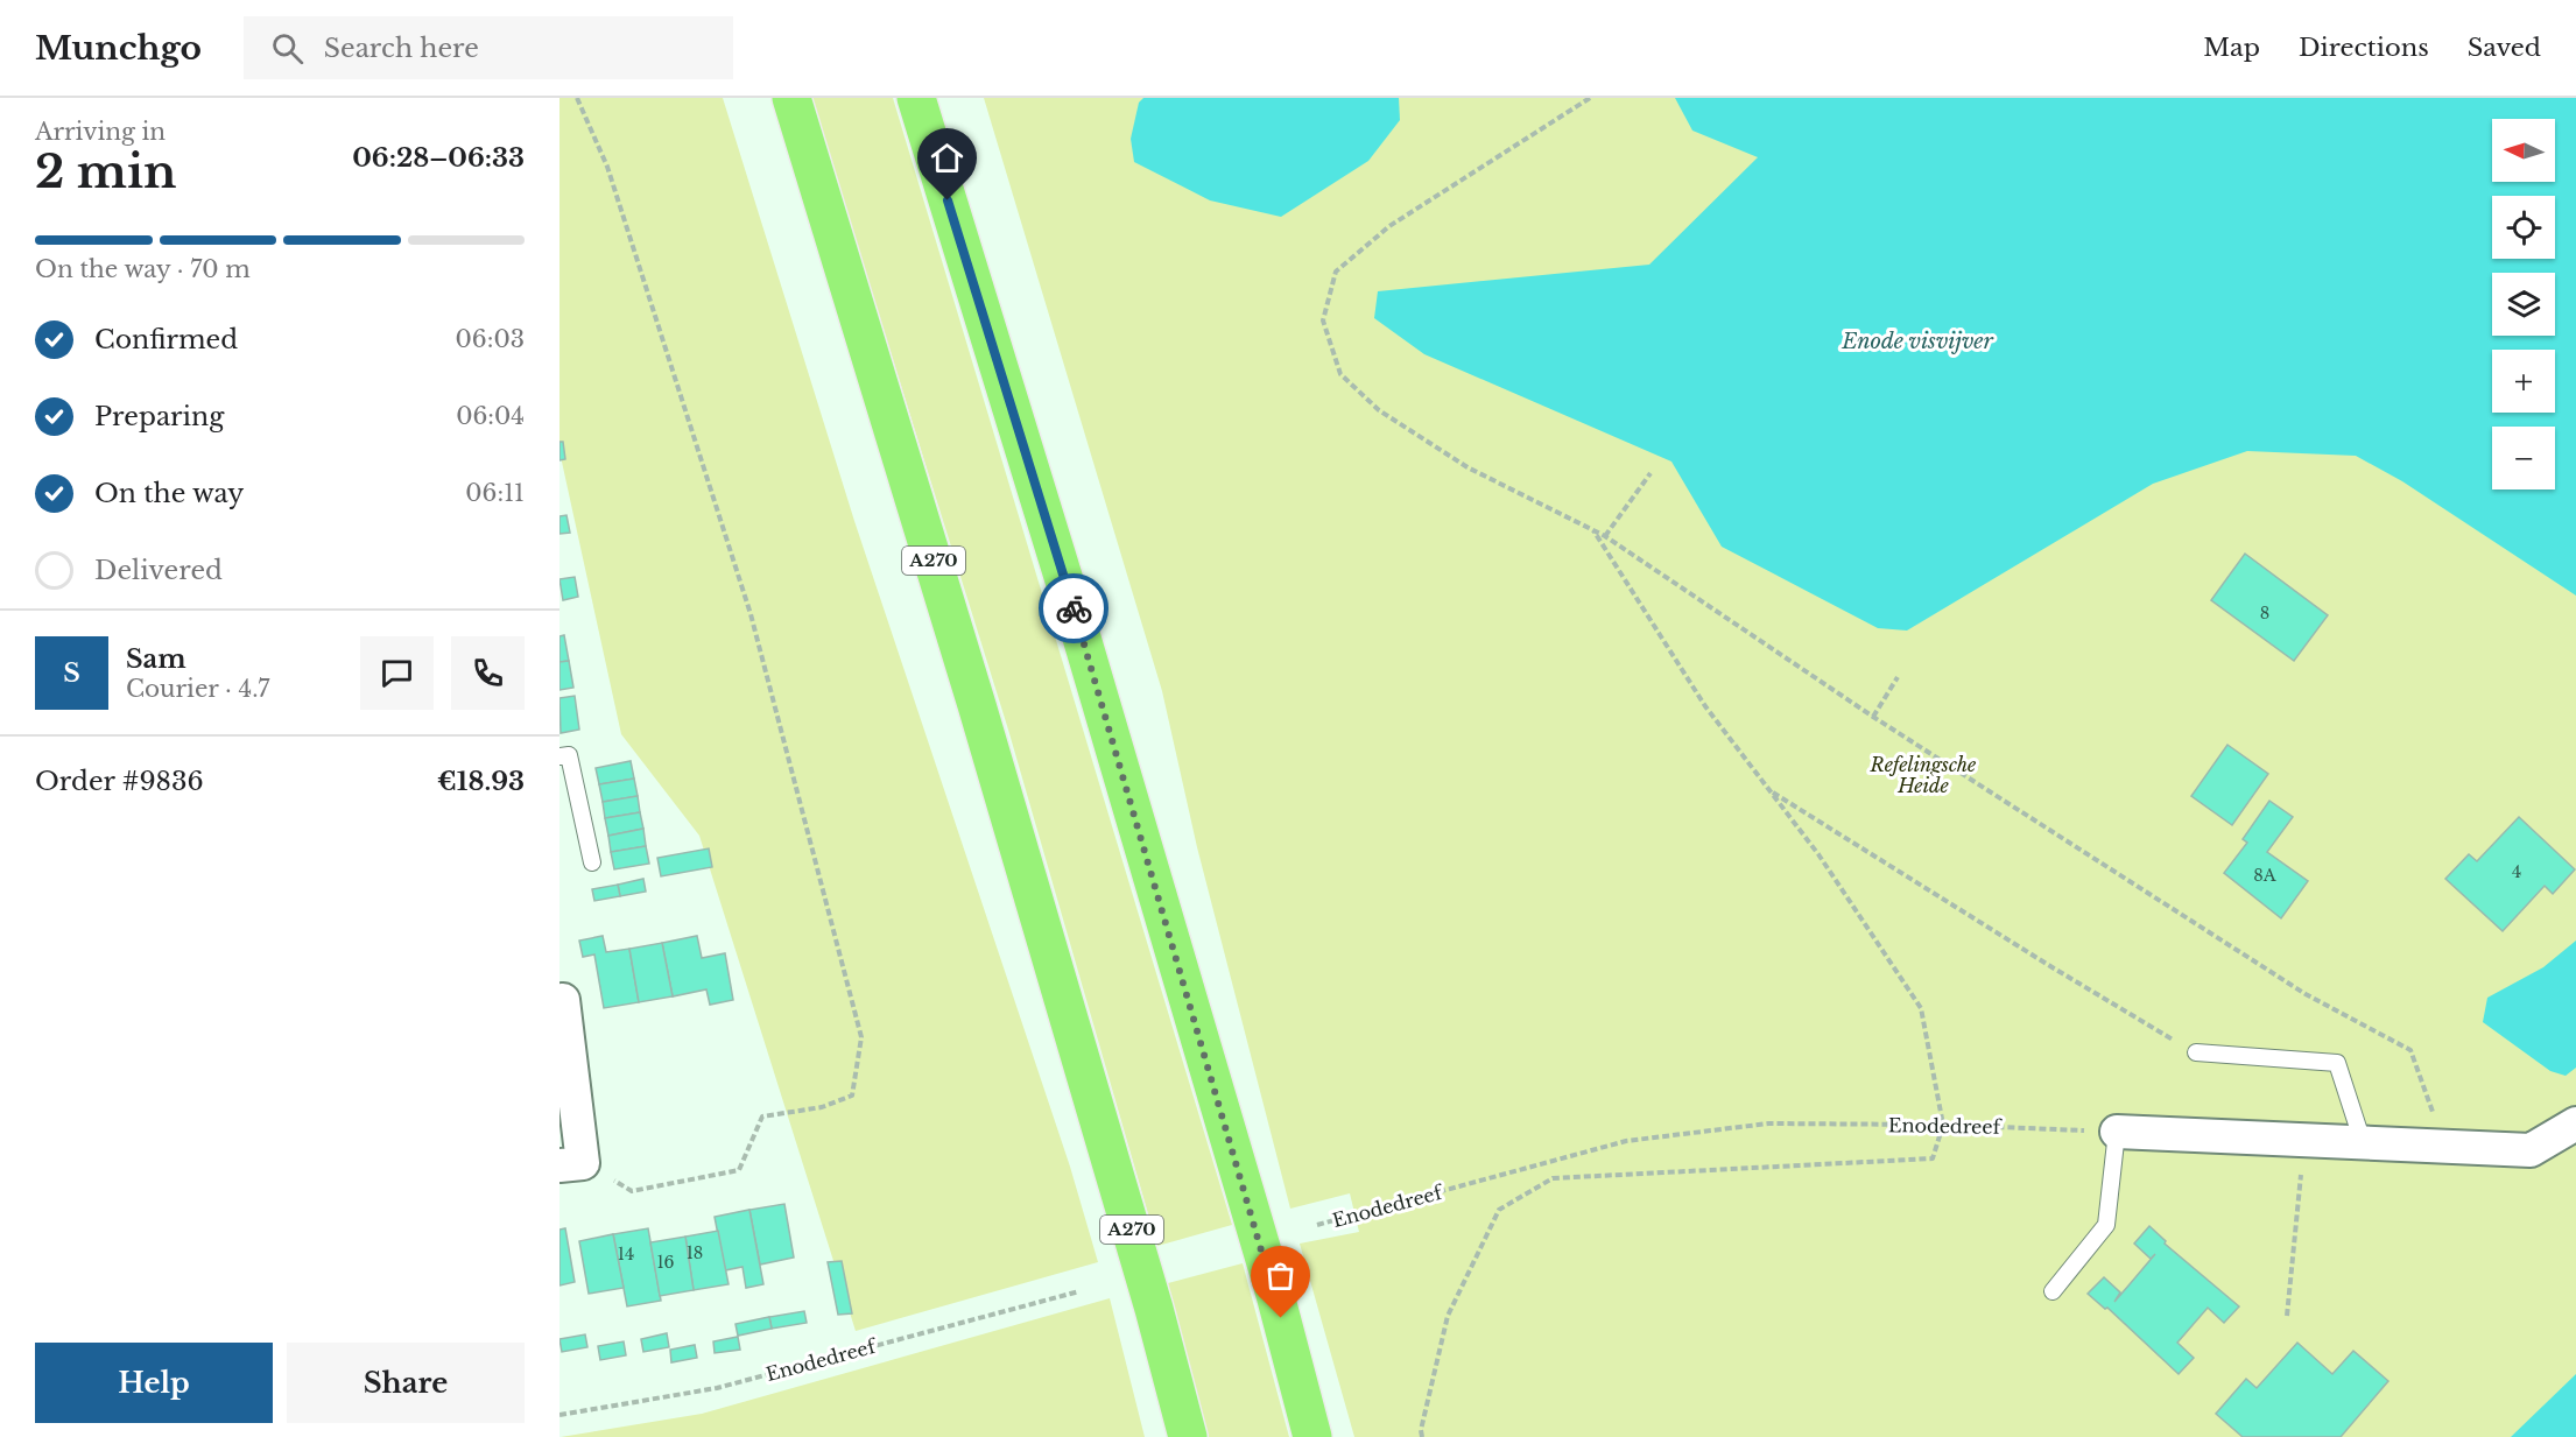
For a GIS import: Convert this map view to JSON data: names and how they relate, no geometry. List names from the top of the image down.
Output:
{
  "streets": {
    "highway": ["A270"],
    "path": ["Enodedreef"]
  },
  "water": ["Enode visvijver"],
  "parks": ["Refelingsche Heide"],
  "house_numbers": [
    "8",
    "4",
    "8A",
    "18",
    "14",
    "16"
  ],
  "north": "left",
  "page": {
    "header": "Munchgo",
    "search": "Search here",
    "nav": ["Map", "Directions", "Saved"],
    "heading": ["2 min", "Arriving in", "06:28–06:33"],
    "panel": [
      "Sam",
      "Courier · 4.7",
      "Order #9836",
      "€18.93"
    ],
    "map_buttons": ["+", "−"],
    "bar": "On the way · 70 m",
    "list": [
      ["Confirmed", "06:03"],
      ["Preparing", "06:04"],
      ["On the way", "06:11"],
      "Delivered"
    ],
    "round": "S",
    "buttons": ["Help", "Share"]
  }
}
